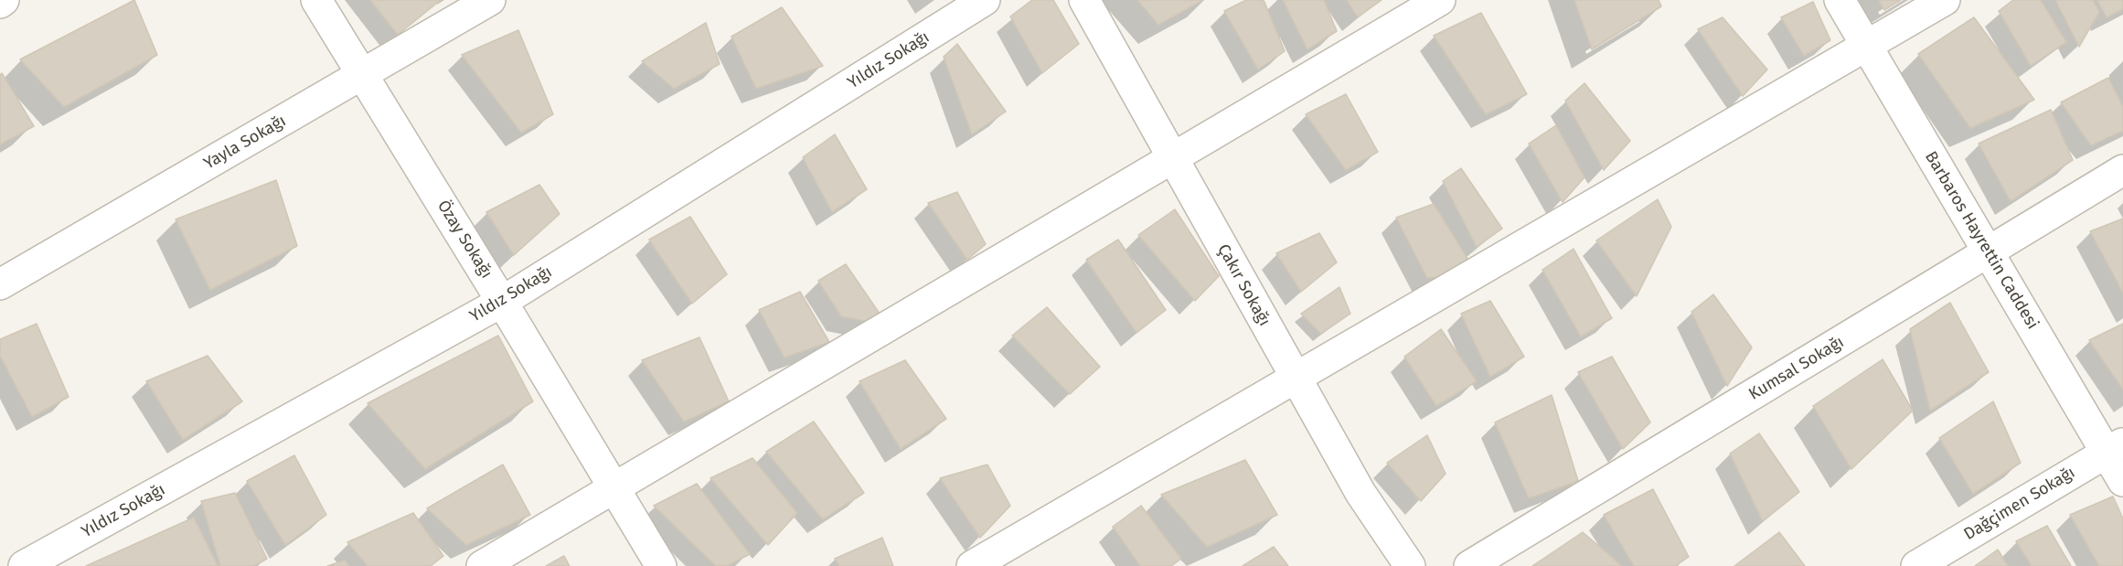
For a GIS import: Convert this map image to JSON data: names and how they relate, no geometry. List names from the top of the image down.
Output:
{
  "streets": {
    "street": [
      "Yıldız Sokağı",
      "Yayla Sokağı",
      "Özay Sokağı",
      "Barbaros Hayrettin Caddesi",
      "Çakır Sokağı",
      "Kumsal Sokağı",
      "Dağçimen Sokağı"
    ]
  },
  "crossings": [
    ["Yıldız Sokağı", "Özay Sokağı"],
    ["Yayla Sokağı", "Özay Sokağı"],
    ["Barbaros Hayrettin Caddesi", "Kumsal Sokağı"],
    ["Barbaros Hayrettin Caddesi", "Dağçimen Sokağı"]
  ]
}
